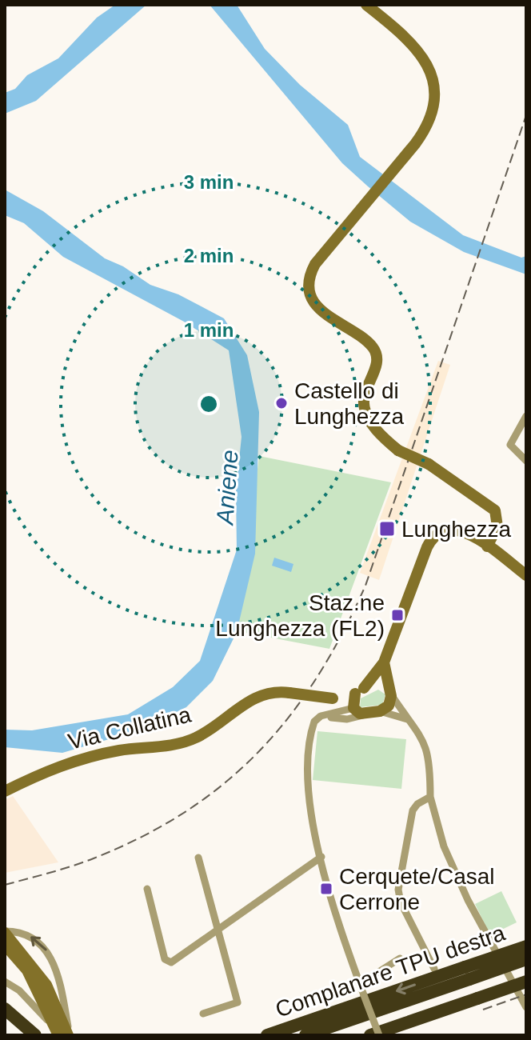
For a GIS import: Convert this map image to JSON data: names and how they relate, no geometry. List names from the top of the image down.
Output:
{
  "streets": {
    "highway": ["Complanare TPU destra"],
    "street": ["Via Collatina"]
  },
  "water": ["Aniene"],
  "places": {
    "other": ["Castello di Lunghezza"],
    "transit": ["Lunghezza", "Staz.ne Lunghezza (FL2)", "Cerquete/Casal Cerrone"]
  },
  "rings": ["3 min", "2 min", "1 min"]
}
